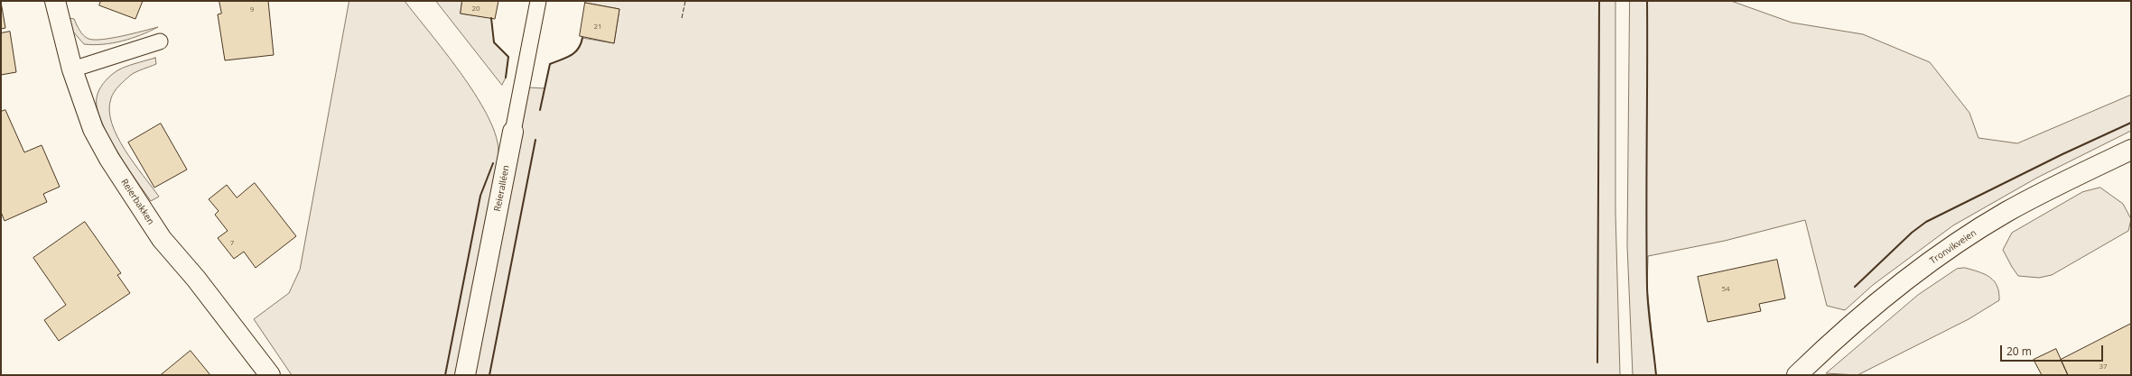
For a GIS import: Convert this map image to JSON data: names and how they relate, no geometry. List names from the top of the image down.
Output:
{
  "streets": {
    "street": ["Reieralléen", "Reierbakken", "Tronvikveien"]
  },
  "house_numbers": [
    "20",
    "9",
    "21",
    "7",
    "54",
    "37"
  ],
  "scale_bar": "20 m"
}
